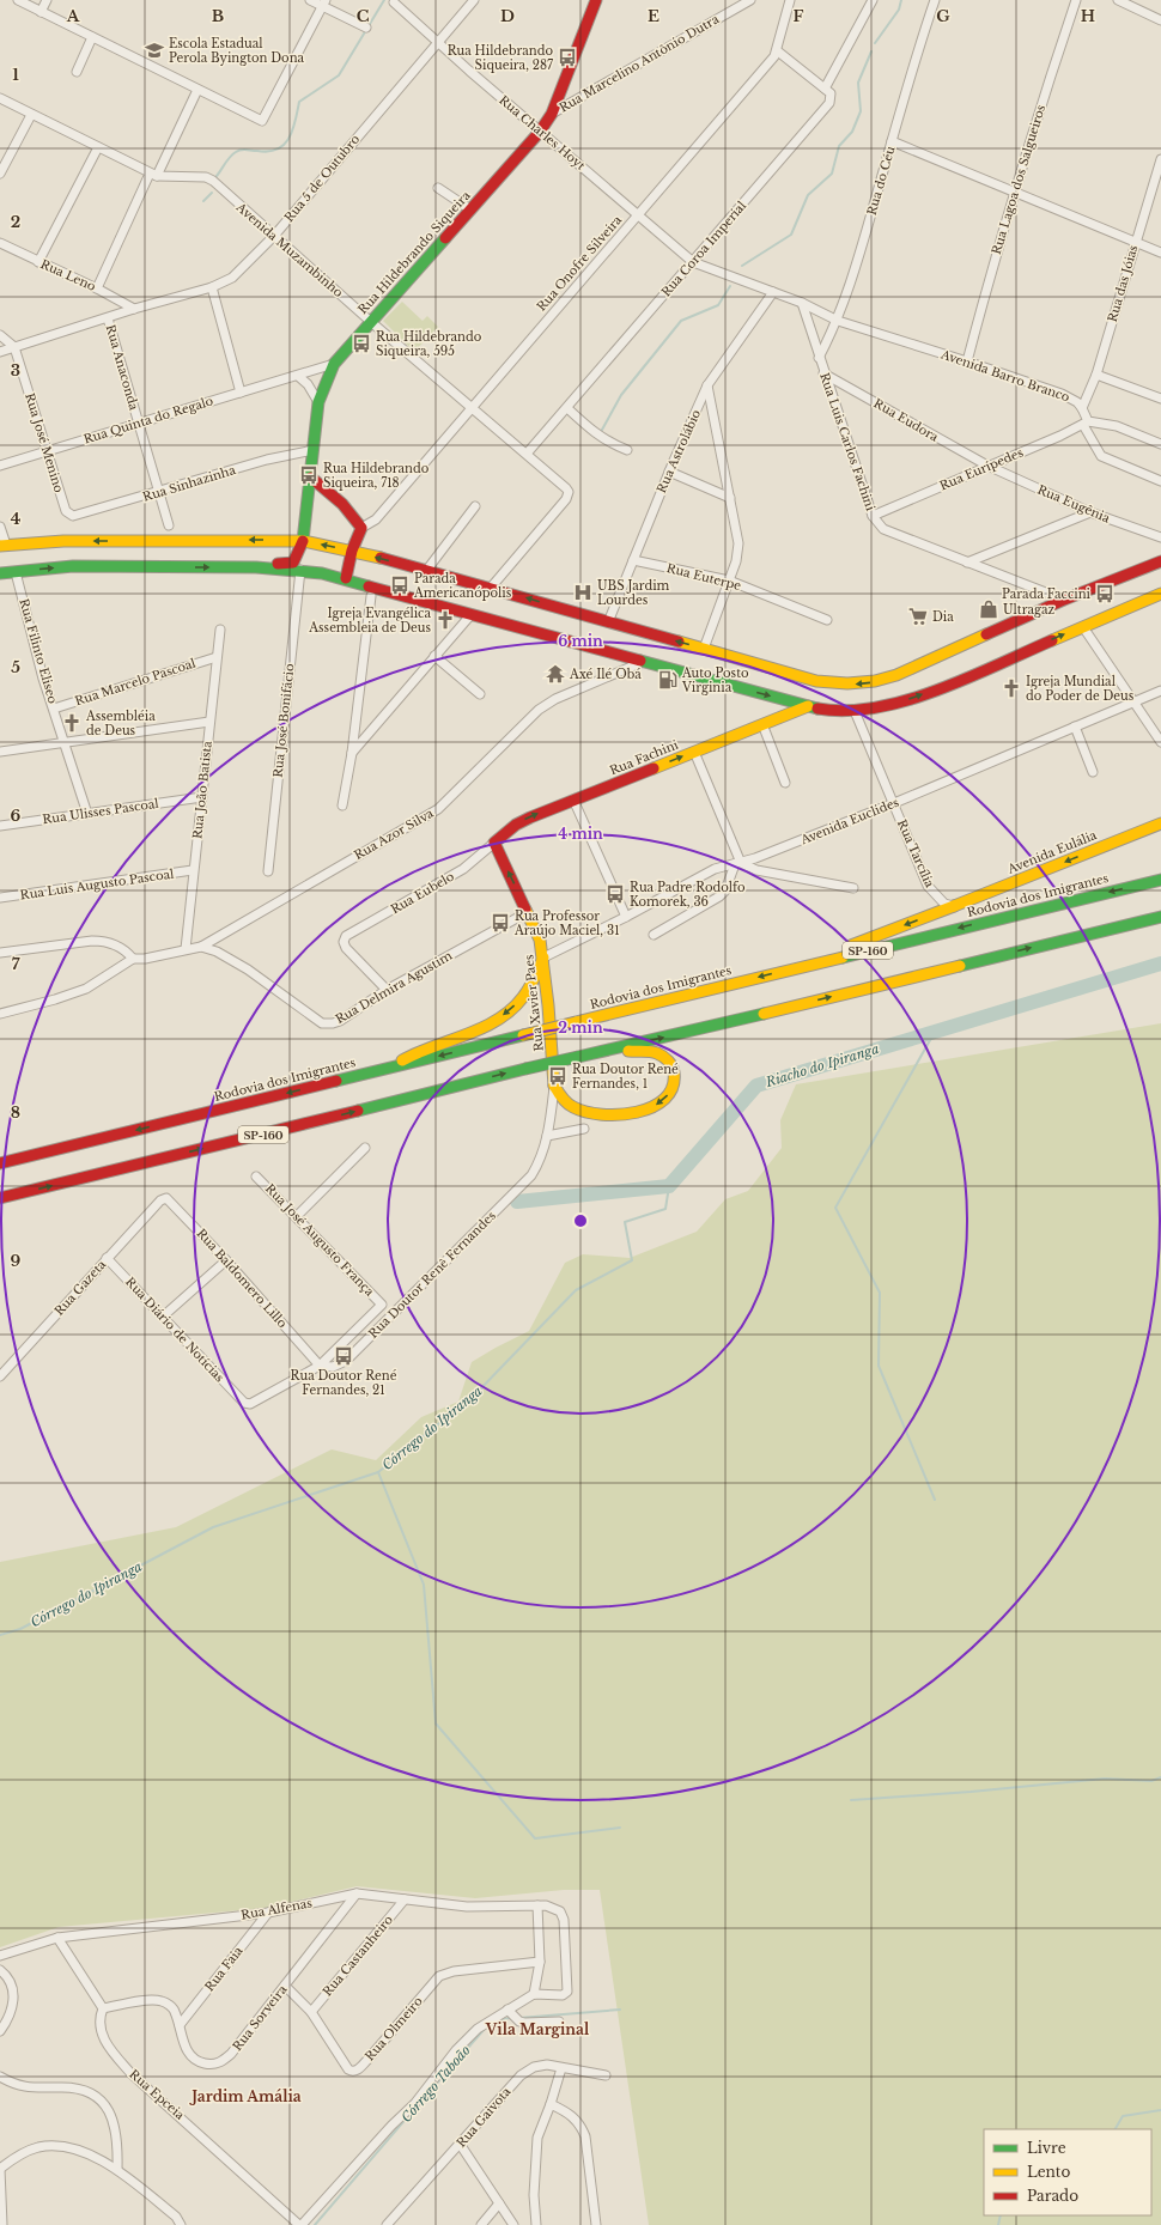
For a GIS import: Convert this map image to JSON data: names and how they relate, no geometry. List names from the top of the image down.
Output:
{
  "streets": {
    "main road": [
      "Rua Hildebrando Siqueira",
      "Rua Fachini",
      "Avenida Eulália",
      "Rodovia dos Imigrantes",
      "SP-160",
      "Rua Xavier Paes"
    ],
    "street": [
      "Rua Marcelino Antônio Dutra",
      "Rua Charles Hoyt",
      "Rua 5 de Outubro",
      "Rua Lagoa dos Salgueiros",
      "Rua do Céu",
      "Rua Coroa Imperial",
      "Avenida Muzambinho",
      "Rua Onofre Silveira",
      "Rua Leno",
      "Rua das Jóias",
      "Rua Anaconda",
      "Avenida Barro Branco",
      "Rua Quinta do Regalo",
      "Rua Eudora",
      "Rua Luis Carlos Fachini",
      "Rua José Menino",
      "Rua Astrolábio",
      "Rua Eurípedes",
      "Rua Sinhazinha",
      "Rua Eugênia",
      "Rua Euterpe",
      "Rua Filinto Eliseo",
      "Rua Marcelo Pascoal",
      "Rua José Bonifácio",
      "Rua João Batista",
      "Rua Ulisses Pascoal",
      "Avenida Euclides",
      "Rua Azor Silva",
      "Rua Tarcília",
      "Rua Luis Augusto Pascoal",
      "Rua Eubelo",
      "Rua Delmira Agustim",
      "Rua José Augusto França",
      "Rua Doutor Renê Fernandes",
      "Rua Baldomero Lillo",
      "Rua Gazeta",
      "Rua Diário de Notícias",
      "Rua Alfenas",
      "Rua Castanheiro",
      "Rua Faia",
      "Rua Sorveira",
      "Rua Olmeiro",
      "Rua Epceia",
      "Rua Gaivota"
    ]
  },
  "crossings": [
    ["Rua Marcelino Antônio Dutra", "Rua Hildebrando Siqueira"],
    ["Rua Charles Hoyt", "Rua 5 de Outubro"],
    ["Rua Charles Hoyt", "Rua Coroa Imperial"],
    ["Rua Charles Hoyt", "Rua Hildebrando Siqueira"],
    ["Rua Charles Hoyt", "Rua Onofre Silveira"],
    ["Rua 5 de Outubro", "Avenida Muzambinho"],
    ["Rua 5 de Outubro", "Rua Leno"],
    ["Rua 5 de Outubro", "Rua Anaconda"],
    ["Rua 5 de Outubro", "Rua José Menino"],
    ["Rua Lagoa dos Salgueiros", "Avenida Barro Branco"],
    ["Rua do Céu", "Avenida Barro Branco"],
    ["Rua do Céu", "Rua Luis Carlos Fachini"],
    ["Rua Coroa Imperial", "Avenida Muzambinho"],
    ["Avenida Muzambinho", "Rua Hildebrando Siqueira"],
    ["Avenida Muzambinho", "Rua Onofre Silveira"],
    ["Rua Hildebrando Siqueira", "Rua Quinta do Regalo"],
    ["Rua Hildebrando Siqueira", "Rua Sinhazinha"],
    ["Rua das Jóias", "Avenida Barro Branco"],
    ["Rua Anaconda", "Rua Quinta do Regalo"],
    ["Rua Anaconda", "Rua Sinhazinha"],
    ["Avenida Barro Branco", "Rua Luis Carlos Fachini"],
    ["Avenida Barro Branco", "Rua Eurípedes"],
    ["Rua Quinta do Regalo", "Rua José Menino"],
    ["Rua Eudora", "Rua Luis Carlos Fachini"],
    ["Rua Eudora", "Rua Eurípedes"],
    ["Rua Eudora", "Rua Eugênia"],
    ["Rua Luis Carlos Fachini", "Rua Eurípedes"],
    ["Rua José Menino", "Rua Sinhazinha"],
    ["Rua Astrolábio", "Rua Euterpe"],
    ["Rua Eurípedes", "Rua Eugênia"],
    ["Rua Filinto Eliseo", "Rua Marcelo Pascoal"],
    ["Rua Filinto Eliseo", "Rua Ulisses Pascoal"],
    ["Rua Marcelo Pascoal", "Rua João Batista"],
    ["Rua Fachini", "Rua Eubelo"],
    ["Rua Fachini", "Rua Xavier Paes"],
    ["Rua João Batista", "Rua Ulisses Pascoal"],
    ["Rua João Batista", "Rua Luis Augusto Pascoal"],
    ["Rua João Batista", "Rua Delmira Agustim"],
    ["Avenida Euclides", "Rua Tarcília"],
    ["Avenida Euclides", "Rua Xavier Paes"],
    ["Rua Azor Silva", "Rua Delmira Agustim"],
    ["Avenida Eulália", "Rua Tarcília"],
    ["Avenida Eulália", "Rodovia dos Imigrantes"],
    ["Rua Eubelo", "Rua Delmira Agustim"],
    ["Rua Eubelo", "Rua Xavier Paes"],
    ["Rua Delmira Agustim", "Rua Xavier Paes"],
    ["Rua Xavier Paes", "Rua Doutor Renê Fernandes"],
    ["Rua José Augusto França", "Rua Doutor Renê Fernandes"],
    ["Rua José Augusto França", "Rua Baldomero Lillo"],
    ["Rua Doutor Renê Fernandes", "Rua Baldomero Lillo"],
    ["Rua Doutor Renê Fernandes", "Rua Diário de Notícias"],
    ["Rua Baldomero Lillo", "Rua Gazeta"],
    ["Rua Gazeta", "Rua Diário de Notícias"],
    ["Rua Alfenas", "Rua Castanheiro"],
    ["Rua Alfenas", "Rua Faia"],
    ["Rua Alfenas", "Rua Sorveira"],
    ["Rua Castanheiro", "Rua Olmeiro"],
    ["Rua Faia", "Rua Sorveira"],
    ["Rua Sorveira", "Rua Olmeiro"],
    ["Rua Sorveira", "Rua Epceia"]
  ],
  "one_way": ["Rua Fachini"],
  "districts": ["Vila Marginal", "Jardim Amália"],
  "water": ["Riacho do Ipiranga", "Córrego do Ipiranga", "Córrego Taboão"],
  "places": {
    "school or university": ["Escola Estadual Perola Byington Dona"],
    "bus stop": [
      "Rua Hildebrando Siqueira, 287",
      "Rua Hildebrando Siqueira, 595",
      "Rua Hildebrando Siqueira, 718",
      "Parada Americanópolis",
      "Parada Faccini",
      "Rua Padre Rodolfo Komorek, 36",
      "Rua Professor Araújo Maciel, 31",
      "Rua Doutor René Fernandes, 1",
      "Rua Doutor René Fernandes, 21"
    ],
    "hospital": ["UBS Jardim Lourdes"],
    "shop": ["Ultragaz"],
    "supermarket": ["Dia"],
    "church": ["Igreja Evangélica Assembleia de Deus", "Igreja Mundial do Poder de Deus", "Assembléia de Deus"],
    "temple": ["Axé Ilé Obá"],
    "fuel station": ["Auto Posto Virginia"]
  },
  "legend": ["Livre", "Lento", "Parado"],
  "grid": {
    "columns": [
      "A",
      "B",
      "C",
      "D",
      "E",
      "F",
      "G",
      "H"
    ],
    "rows": [
      "1",
      "2",
      "3",
      "4",
      "5",
      "6",
      "7",
      "8",
      "9"
    ]
  },
  "rings": ["6 min", "4 min", "2 min"]
}
